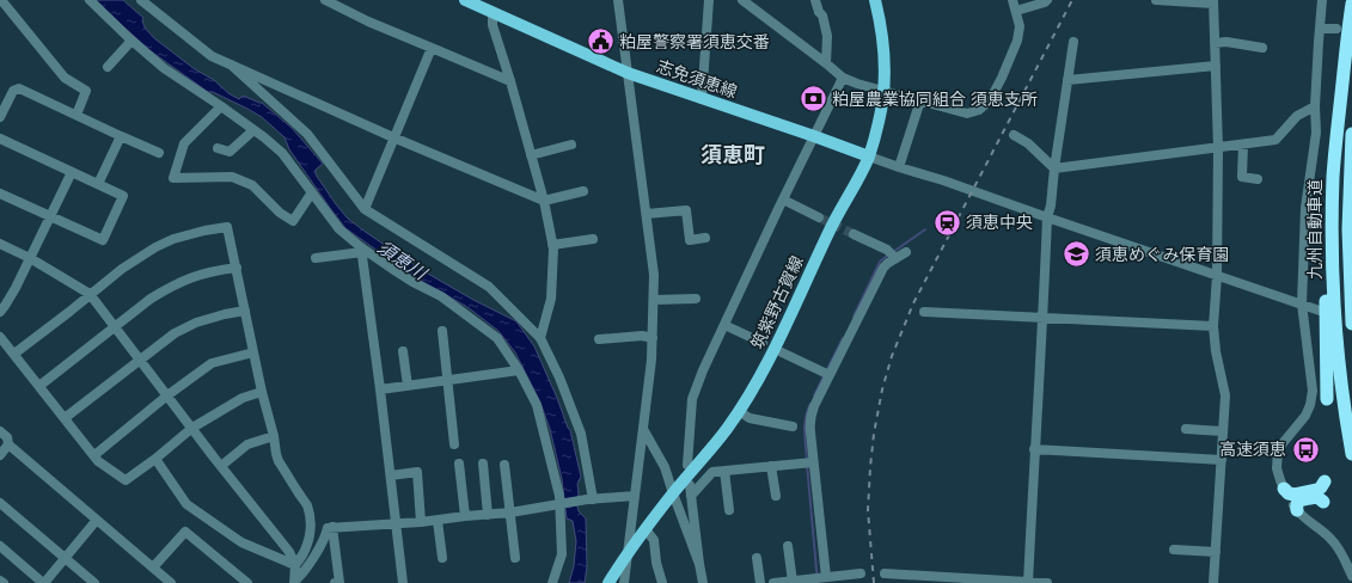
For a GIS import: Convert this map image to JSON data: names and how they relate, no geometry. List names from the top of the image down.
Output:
{
  "streets": {
    "highway": ["九州自動車道"],
    "main road": ["志免須恵線", "筑紫野古賀線"]
  },
  "crossings": [
    ["志免須恵線", "筑紫野古賀線"]
  ],
  "districts": ["須恵町"],
  "water": ["須恵川"],
  "places": {
    "public building": ["粕屋警察署須恵交番"],
    "bank": ["粕屋農業協同組合 須恵支所"],
    "station": ["須恵中央"],
    "school or university": ["須恵めぐみ保育園"],
    "bus stop": ["高速須恵"]
  }
}
